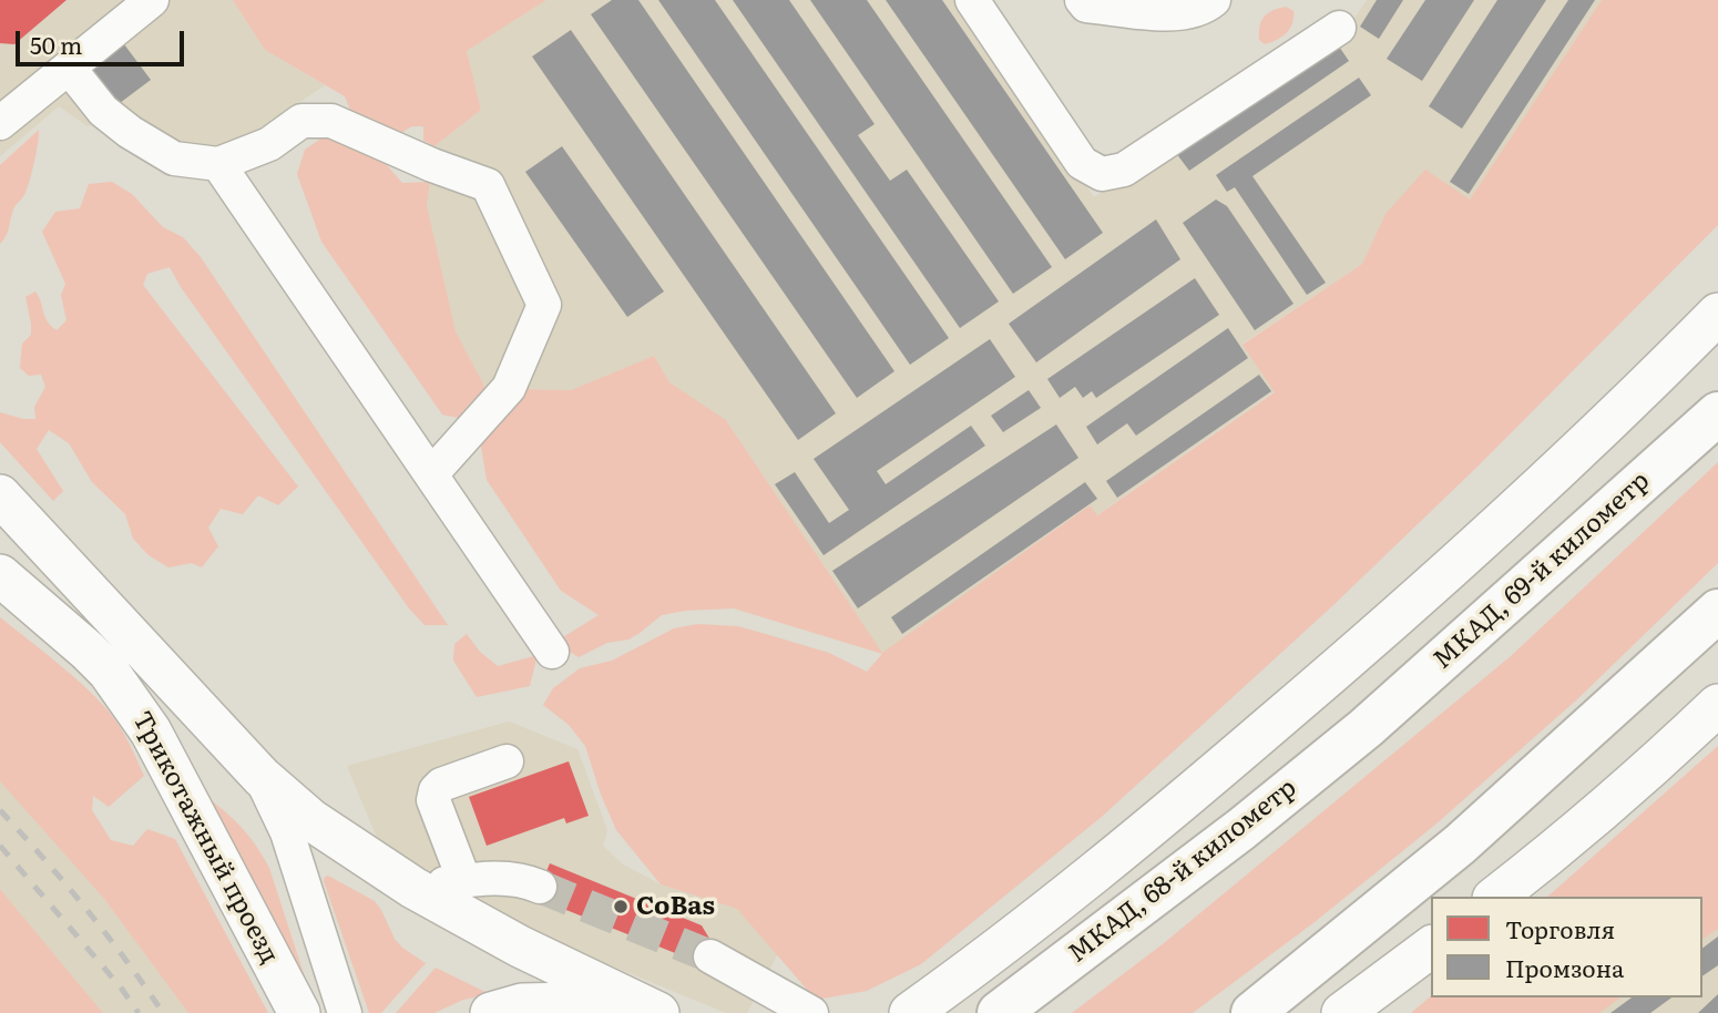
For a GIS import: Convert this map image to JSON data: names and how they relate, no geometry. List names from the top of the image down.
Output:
{
  "streets": {
    "highway": ["МКАД, 69-й километр", "МКАД, 68-й километр"],
    "main road": ["Трикотажный проезд"]
  },
  "crossings": [
    ["МКАД, 69-й километр", "МКАД, 68-й километр"]
  ],
  "places": ["CoBas"],
  "legend": ["Торговля", "Промзона"],
  "scale_bar": "50 m"
}
